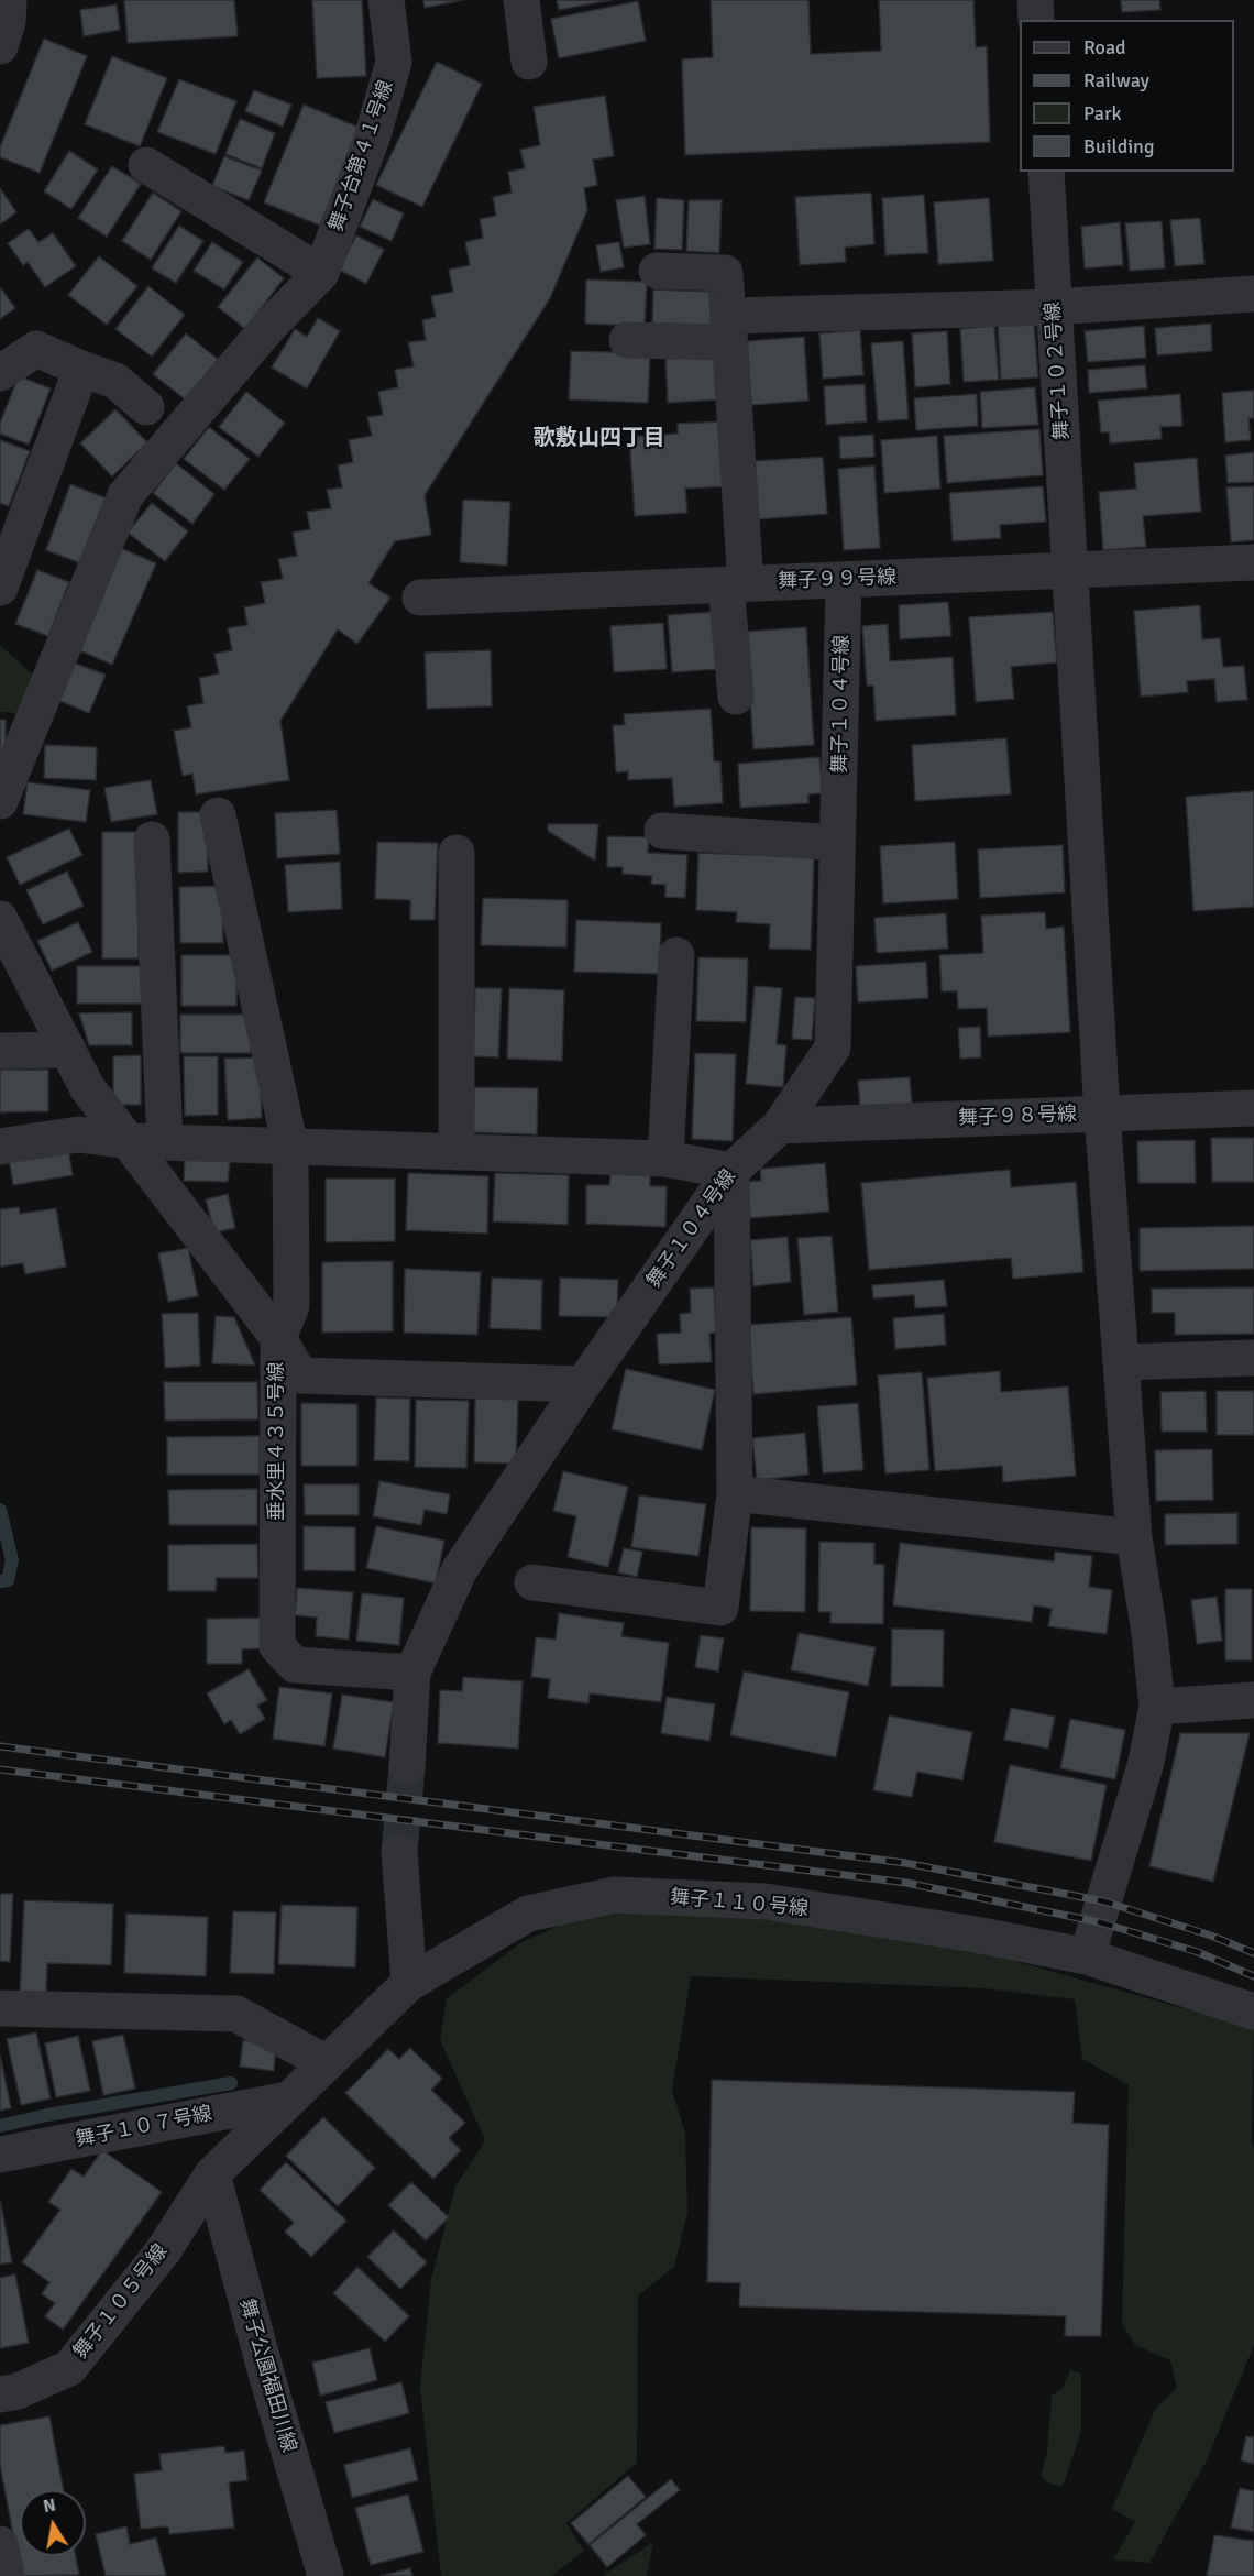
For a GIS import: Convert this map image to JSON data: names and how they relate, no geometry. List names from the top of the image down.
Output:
{
  "streets": {
    "street": [
      "舞子台第４１号線",
      "舞子１０２号線",
      "舞子９９号線",
      "舞子１０４号線",
      "舞子９８号線",
      "垂水里４３５号線",
      "舞子１１０号線",
      "舞子１０７号線",
      "舞子１０５号線",
      "舞子公園福田川線"
    ]
  },
  "crossings": [
    ["舞子１０２号線", "舞子９９号線"],
    ["舞子１０２号線", "舞子９８号線"],
    ["舞子１０２号線", "舞子１１０号線"],
    ["舞子９９号線", "舞子１０４号線"],
    ["舞子１０４号線", "舞子９８号線"],
    ["舞子１０４号線", "垂水里４３５号線"],
    ["舞子１１０号線", "舞子１０５号線"],
    ["舞子１０７号線", "舞子１０５号線"],
    ["舞子１０５号線", "舞子公園福田川線"]
  ],
  "districts": ["歌敷山四丁目"],
  "legend": [
    "Road",
    "Railway",
    "Park",
    "Building"
  ],
  "north": "top"
}
